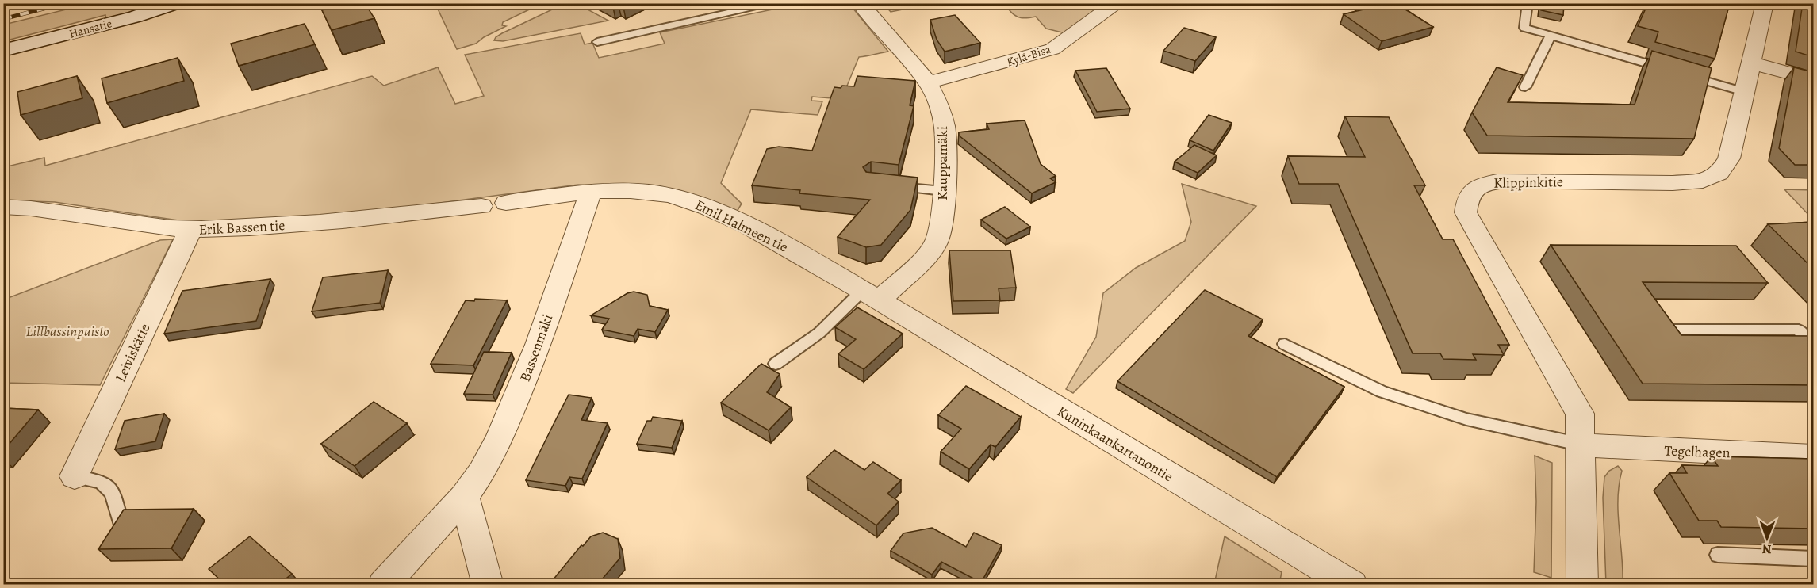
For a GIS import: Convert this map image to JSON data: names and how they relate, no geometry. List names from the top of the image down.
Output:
{
  "streets": {
    "main road": ["Hansatie"],
    "street": [
      "Kylä-Bisa",
      "Kauppamäki",
      "Klippinkitie",
      "Emil Halmeen tie",
      "Erik Bassen tie",
      "Bassenmäki",
      "Leiviskätie",
      "Kuninkaankartanontie",
      "Tegelhagen"
    ]
  },
  "crossings": [
    ["Kylä-Bisa", "Kauppamäki"],
    ["Kauppamäki", "Emil Halmeen tie"],
    ["Kauppamäki", "Kuninkaankartanontie"],
    ["Klippinkitie", "Tegelhagen"],
    ["Emil Halmeen tie", "Bassenmäki"],
    ["Emil Halmeen tie", "Kuninkaankartanontie"],
    ["Erik Bassen tie", "Leiviskätie"]
  ],
  "parks": ["Lillbassinpuisto"],
  "north": "bottom"
}
